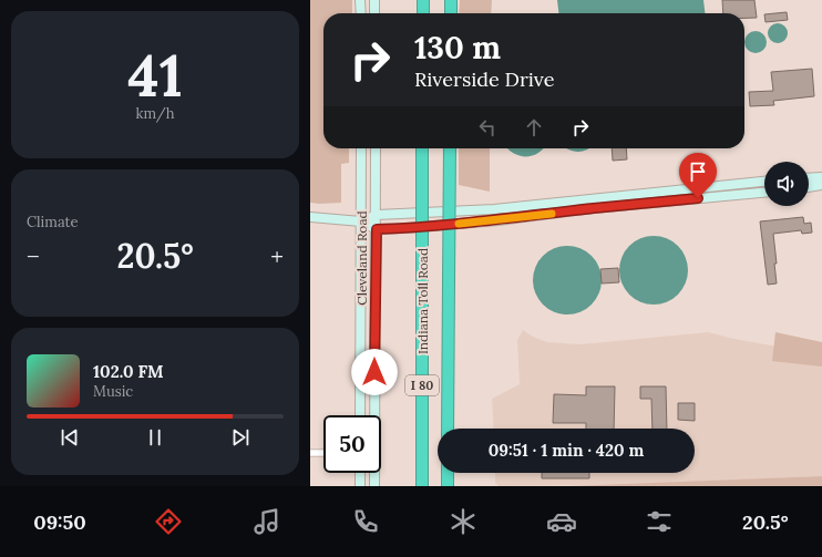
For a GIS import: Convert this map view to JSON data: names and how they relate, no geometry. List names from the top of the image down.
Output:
{
  "streets": {
    "highway": ["Indiana Toll Road", "I 80"],
    "street": ["Cleveland Road"]
  },
  "page": {
    "tile": [
      ["41", "km/h"],
      "Climate"
    ],
    "turn": ["130 m", "Riverside Drive"],
    "heat": ["−", "20.5°", "+"],
    "song": ["102.0 FM", "Music"],
    "limit": "50",
    "trip": "09:51 · 1 min · 420 m",
    "tabs": ["09:50", "20.5°"]
  }
}
